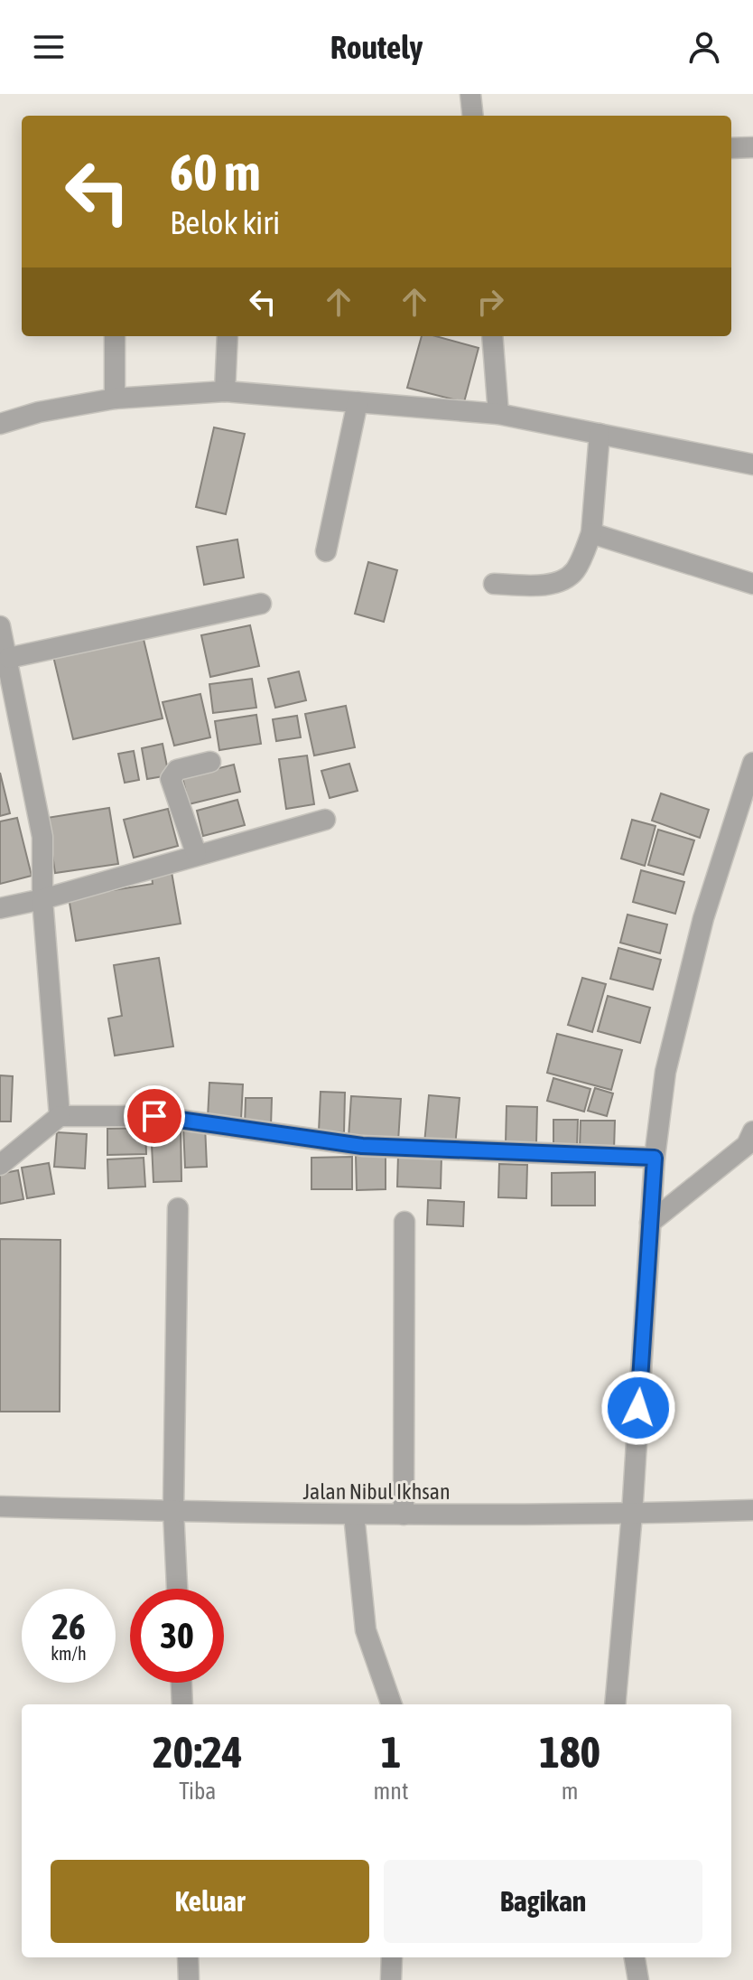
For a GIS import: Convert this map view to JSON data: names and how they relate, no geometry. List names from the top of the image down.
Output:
{
  "streets": {
    "street": ["Jalan Nibul Ikhsan"]
  },
  "page": {
    "header": "Routely",
    "turn": ["60 m", "Belok kiri"],
    "speed": "26 km/h",
    "limit": "30",
    "eta": [
      "20:24",
      "Tiba",
      "1",
      "mnt",
      "180",
      "m"
    ],
    "buttons": ["Keluar", "Bagikan"]
  }
}
